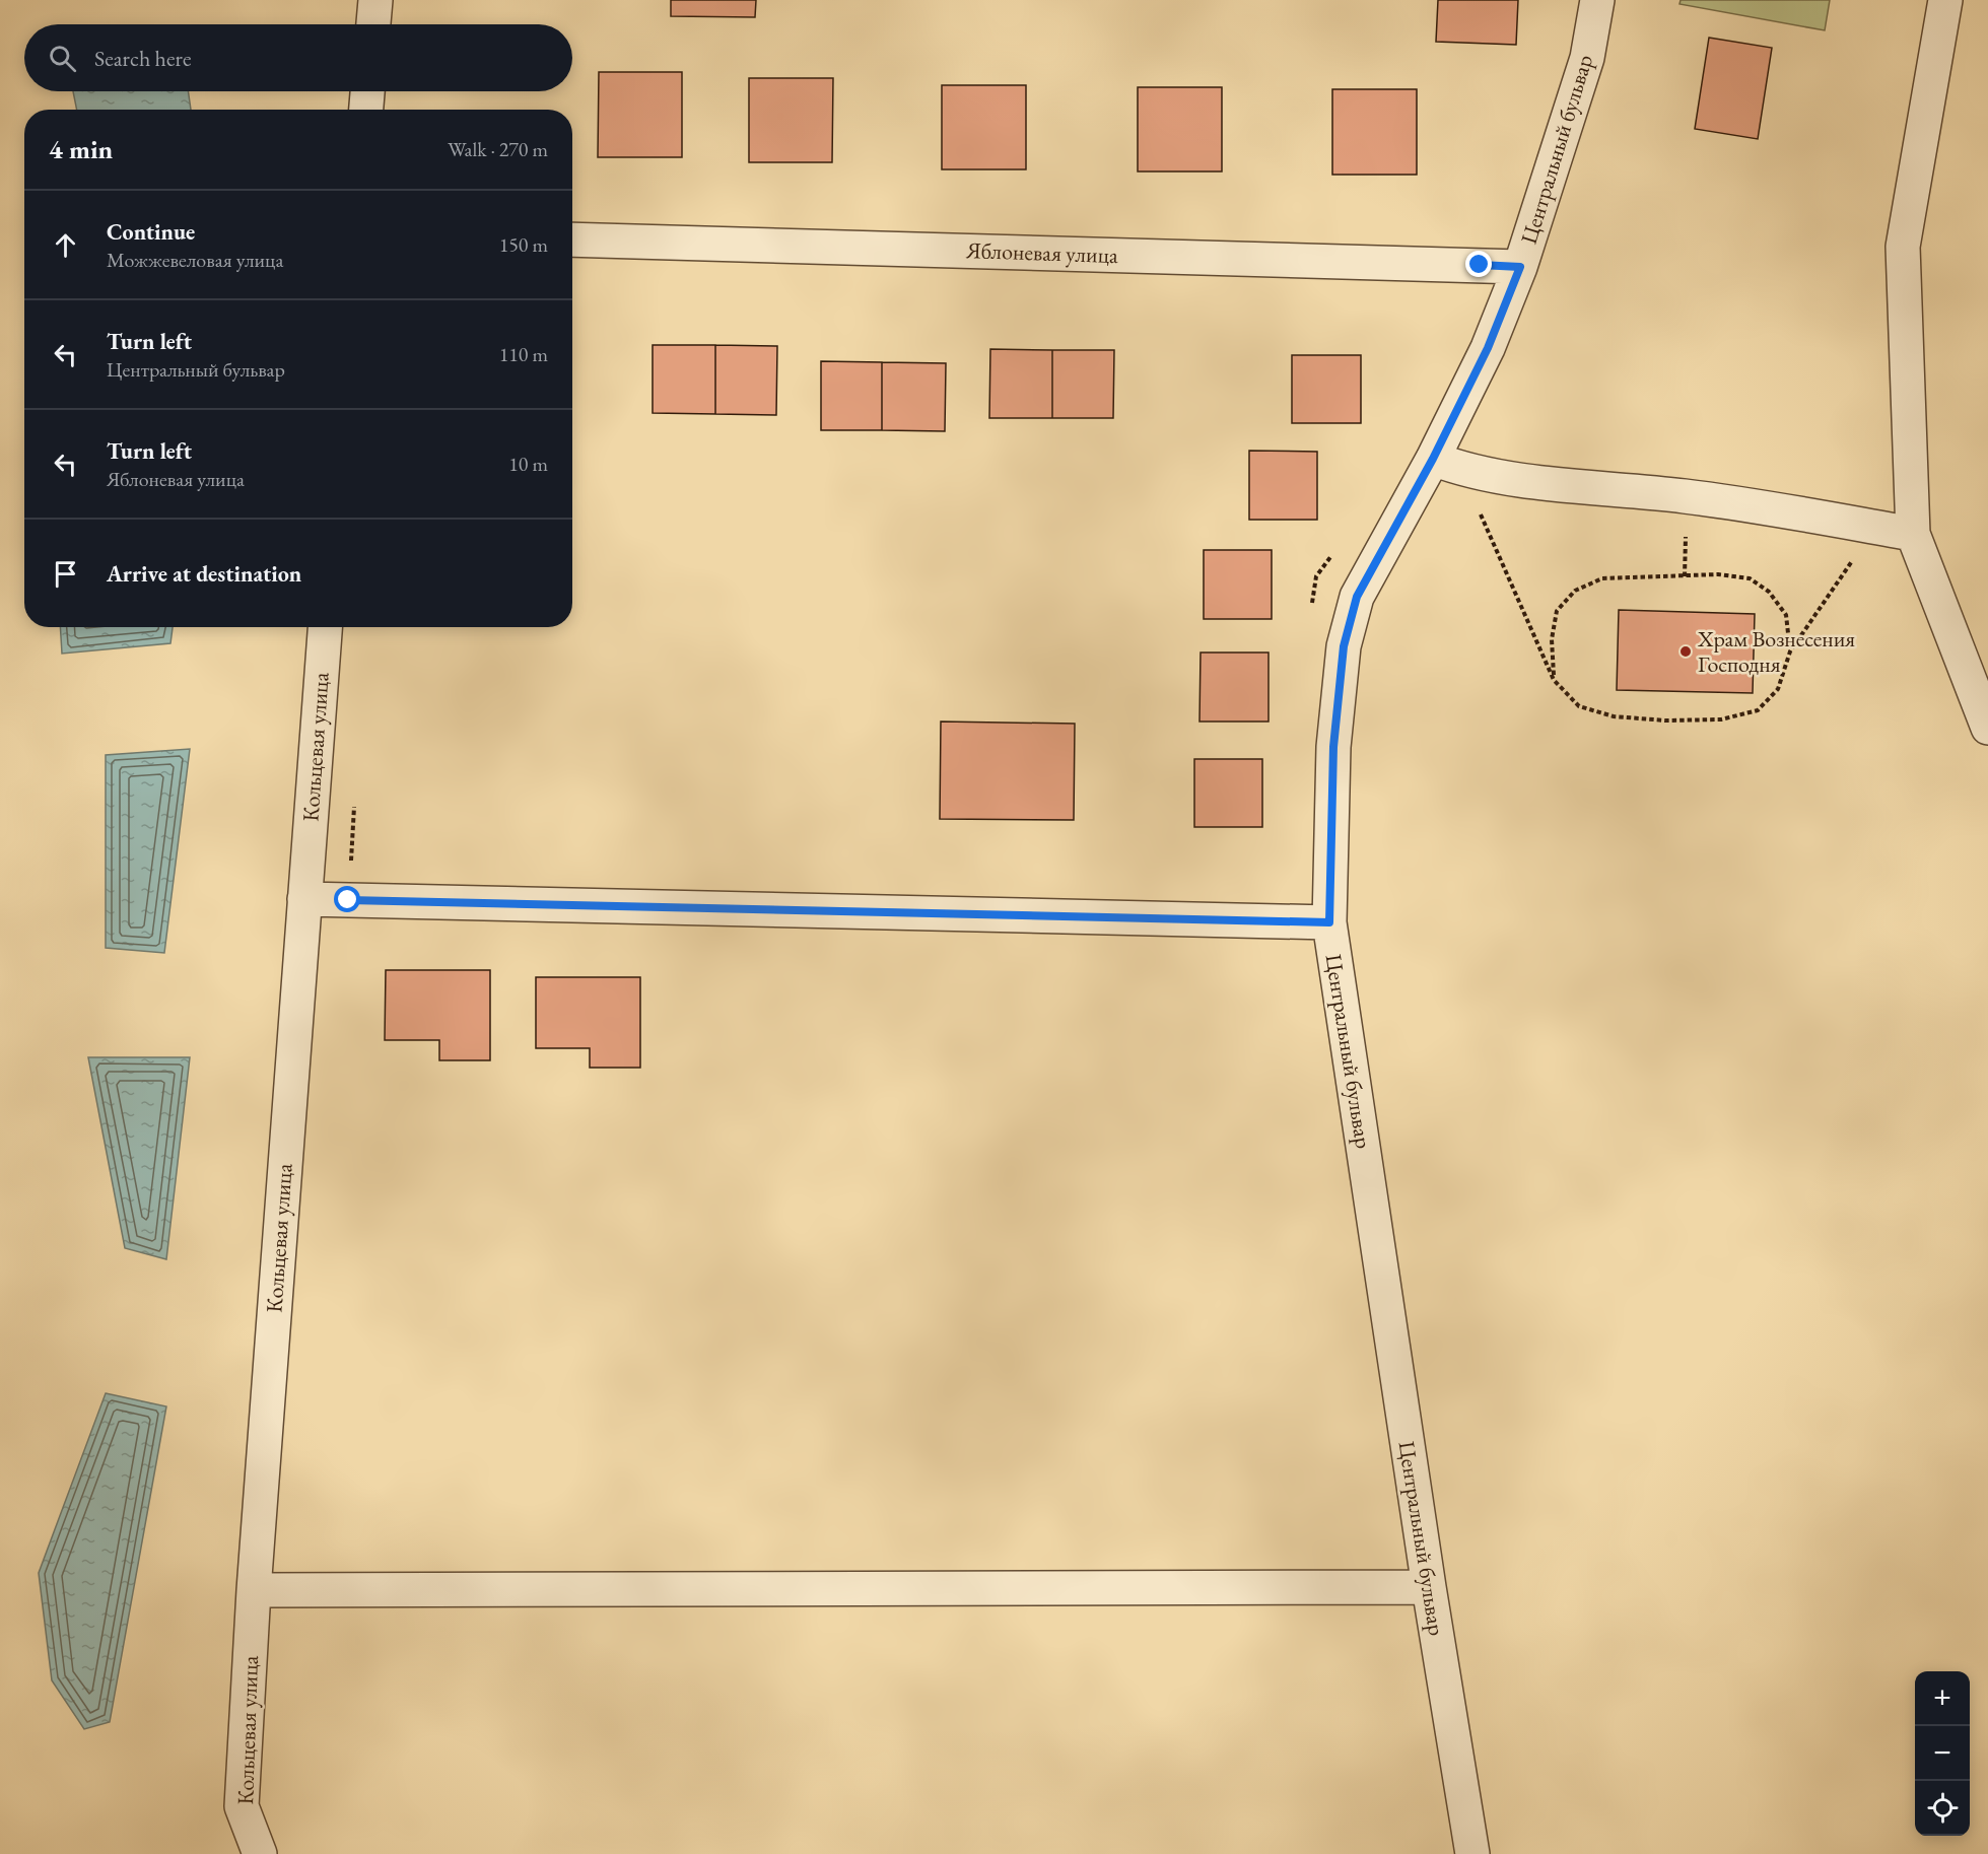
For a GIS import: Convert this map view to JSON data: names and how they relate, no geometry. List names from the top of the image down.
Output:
{
  "streets": {
    "street": ["Центральный бульвар", "Яблоневая улица", "Кольцевая улица"]
  },
  "crossings": [
    ["Центральный бульвар", "Яблоневая улица"]
  ],
  "places": ["Храм Вознесения Господня"],
  "page": {
    "search": "Search here",
    "heading": ["4 min", "Walk · 270 m"],
    "list": [
      ["Continue", "Можжевеловая улица", "150 m"],
      ["Turn left", "Центральный бульвар", "110 m"],
      ["Turn left", "Яблоневая улица", "10 m"],
      "Arrive at destination"
    ],
    "map_buttons": ["+", "−"]
  }
}
